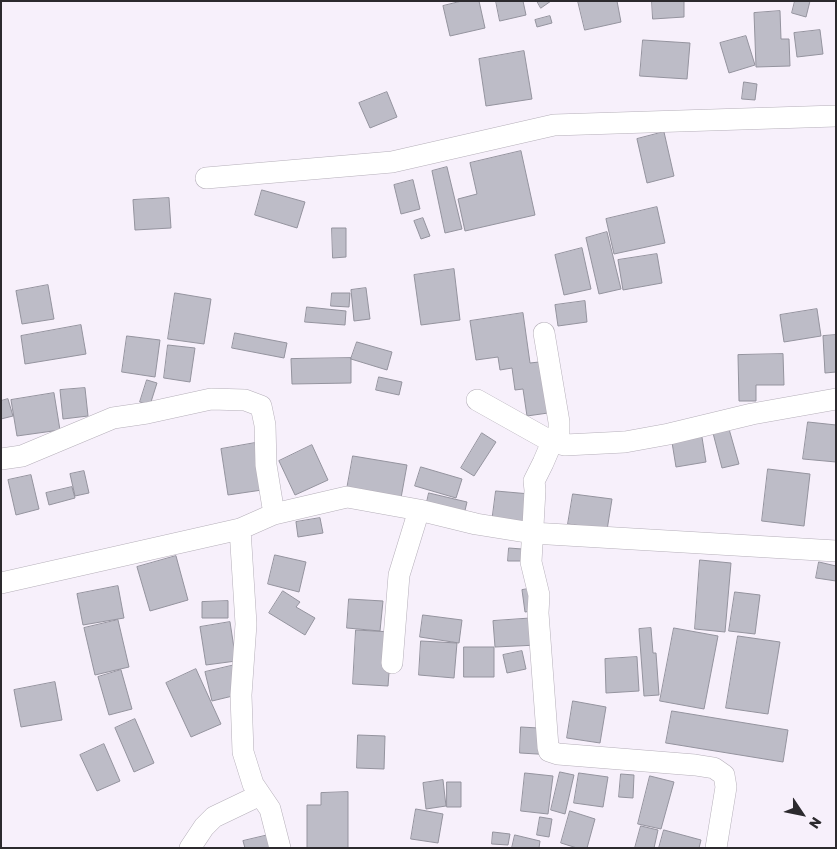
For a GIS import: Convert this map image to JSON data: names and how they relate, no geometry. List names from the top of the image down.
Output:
{
  "north": "bottom right"
}
